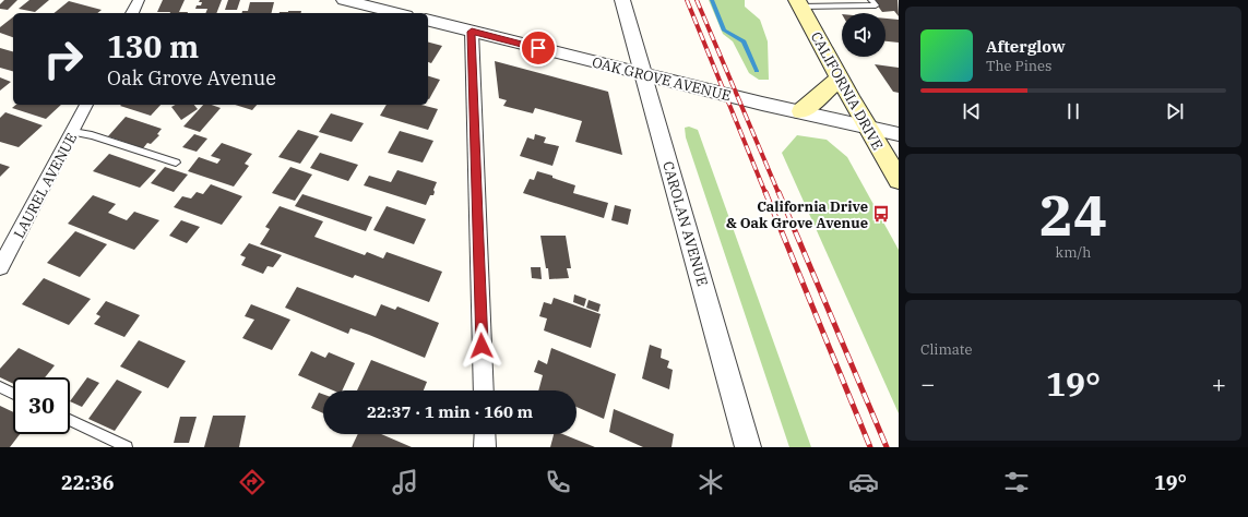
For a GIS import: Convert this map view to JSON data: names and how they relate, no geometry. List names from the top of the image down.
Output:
{
  "streets": {
    "main road": ["CALIFORNIA DRIVE"],
    "street": ["OAK GROVE AVENUE", "LAUREL AVENUE", "CAROLAN AVENUE"]
  },
  "crossings": [
    ["OAK GROVE AVENUE", "CALIFORNIA DRIVE"],
    ["OAK GROVE AVENUE", "CAROLAN AVENUE"]
  ],
  "places": {
    "bus stop": ["California Drive & Oak Grove Avenue"]
  },
  "page": {
    "turn": ["130 m", "Oak Grove Avenue"],
    "song": ["Afterglow", "The Pines"],
    "tile": [
      ["24", "km/h"],
      "Climate"
    ],
    "heat": ["−", "19°", "+"],
    "limit": "30",
    "trip": "22:37 · 1 min · 160 m",
    "tabs": ["22:36", "19°"]
  }
}
